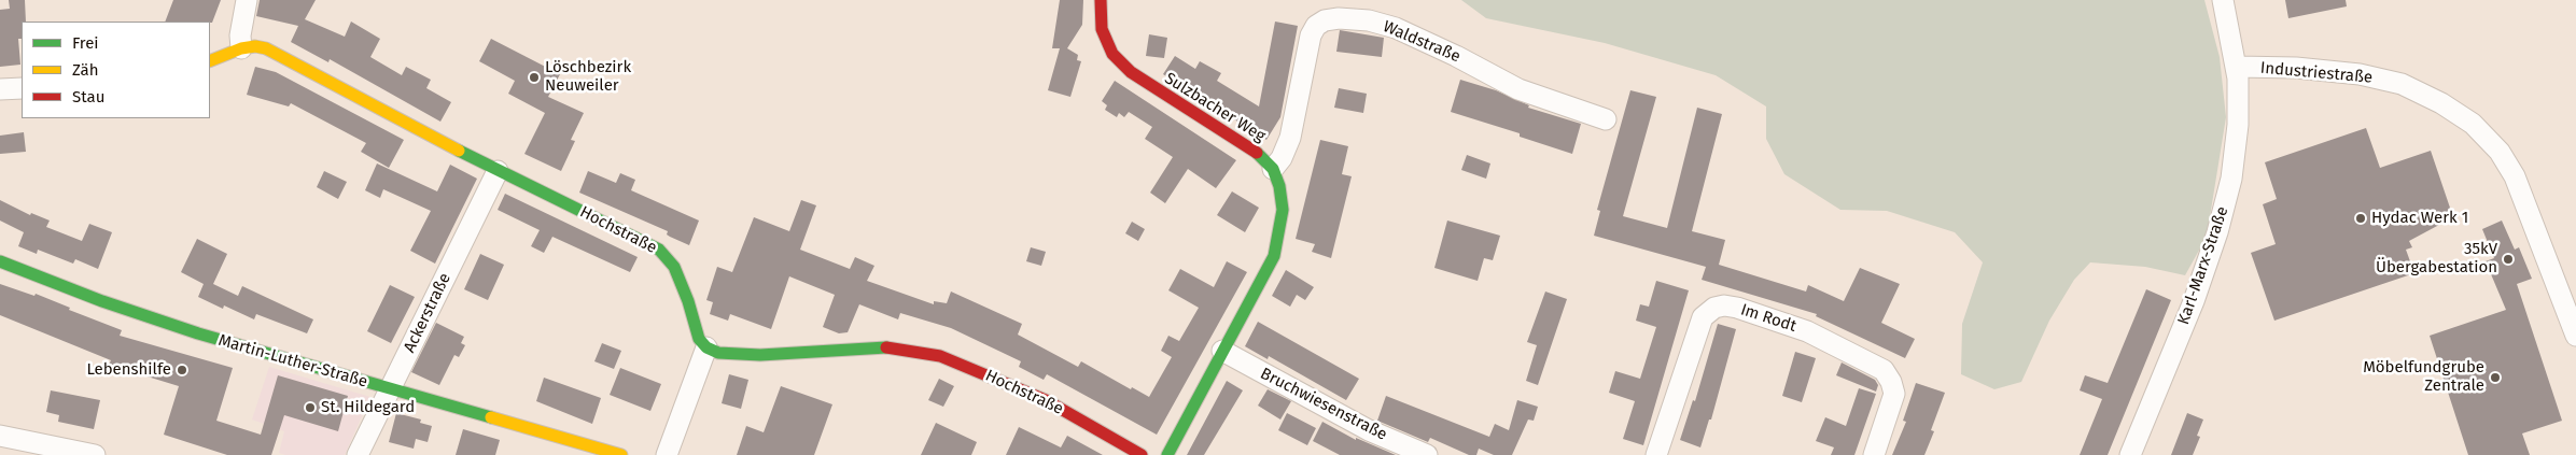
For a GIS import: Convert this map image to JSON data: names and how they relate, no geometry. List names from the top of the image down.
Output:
{
  "streets": {
    "street": [
      "Waldstraße",
      "Industriestraße",
      "Sulzbacher Weg",
      "Hochstraße",
      "Karl-Marx-Straße",
      "Ackerstraße",
      "Im Rodt",
      "Martin-Luther-Straße",
      "Bruchwiesenstraße"
    ]
  },
  "crossings": [
    ["Waldstraße", "Sulzbacher Weg"],
    ["Industriestraße", "Karl-Marx-Straße"],
    ["Hochstraße", "Ackerstraße"],
    ["Ackerstraße", "Martin-Luther-Straße"]
  ],
  "places": [
    "Löschbezirk Neuweiler",
    "Hydac Werk 1",
    "35kV Übergabestation",
    "Lebenshilfe",
    "Möbelfundgrube Zentrale",
    "St. Hildegard"
  ],
  "legend": ["Frei", "Zäh", "Stau"]
}
